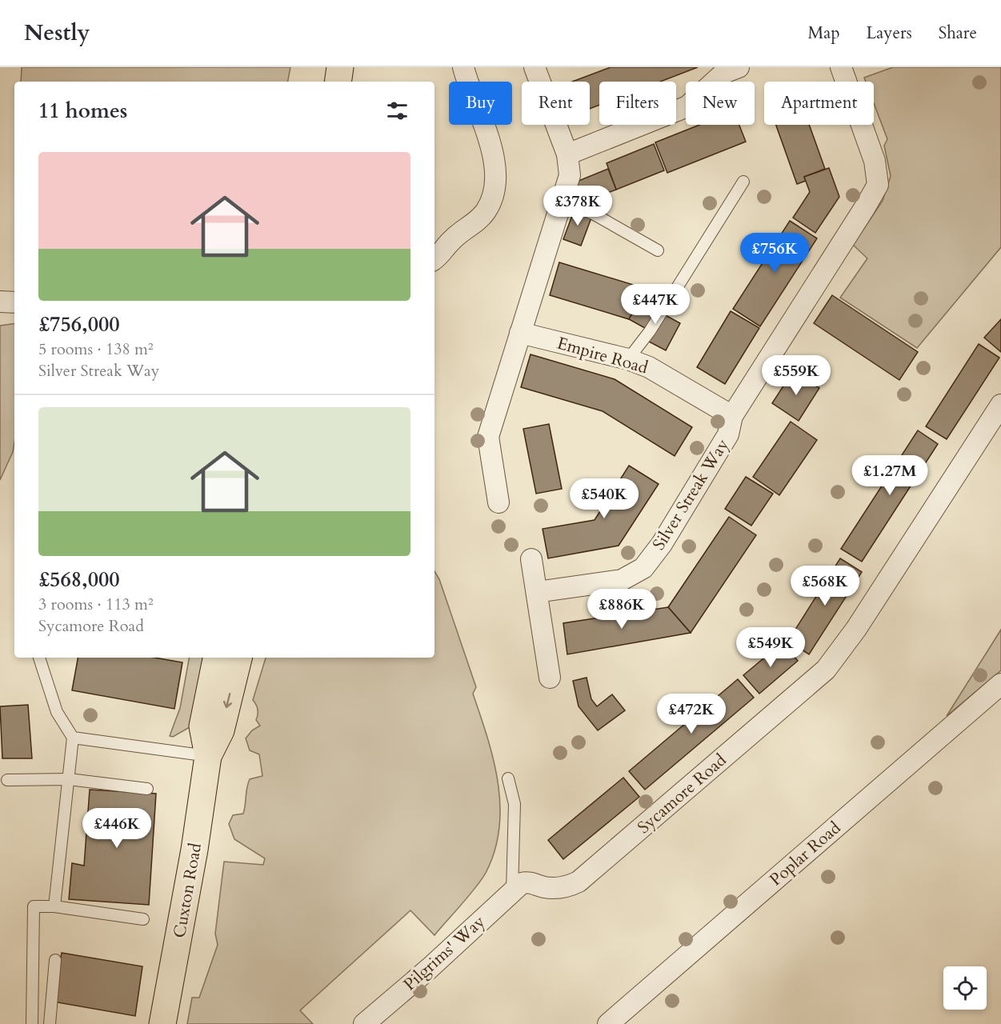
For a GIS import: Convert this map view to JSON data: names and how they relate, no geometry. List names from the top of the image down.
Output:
{
  "streets": {
    "main road": ["Cuxton Road"],
    "street": [
      "Empire Road",
      "Silver Streak Way",
      "Sycamore Road",
      "Poplar Road",
      "Pilgrims' Way"
    ]
  },
  "crossings": [
    ["Empire Road", "Silver Streak Way"],
    ["Sycamore Road", "Pilgrims' Way"]
  ],
  "page": {
    "header": "Nestly",
    "nav": ["Map", "Layers", "Share"],
    "chip": [
      "Buy",
      "Rent",
      "Filters",
      "New",
      "Apartment"
    ],
    "heading": "11 homes",
    "list": [
      {
        "name": "£756,000",
        "note": "5 rooms · 138 m² · Silver Streak Way"
      },
      {
        "name": "£568,000",
        "note": "3 rooms · 113 m² · Sycamore Road"
      }
    ],
    "price": [
      "£378K",
      "£756K",
      "£447K",
      "£559K",
      "£1.27M",
      "£540K",
      "£568K",
      "£886K",
      "£549K",
      "£472K",
      "£446K"
    ]
  }
}
